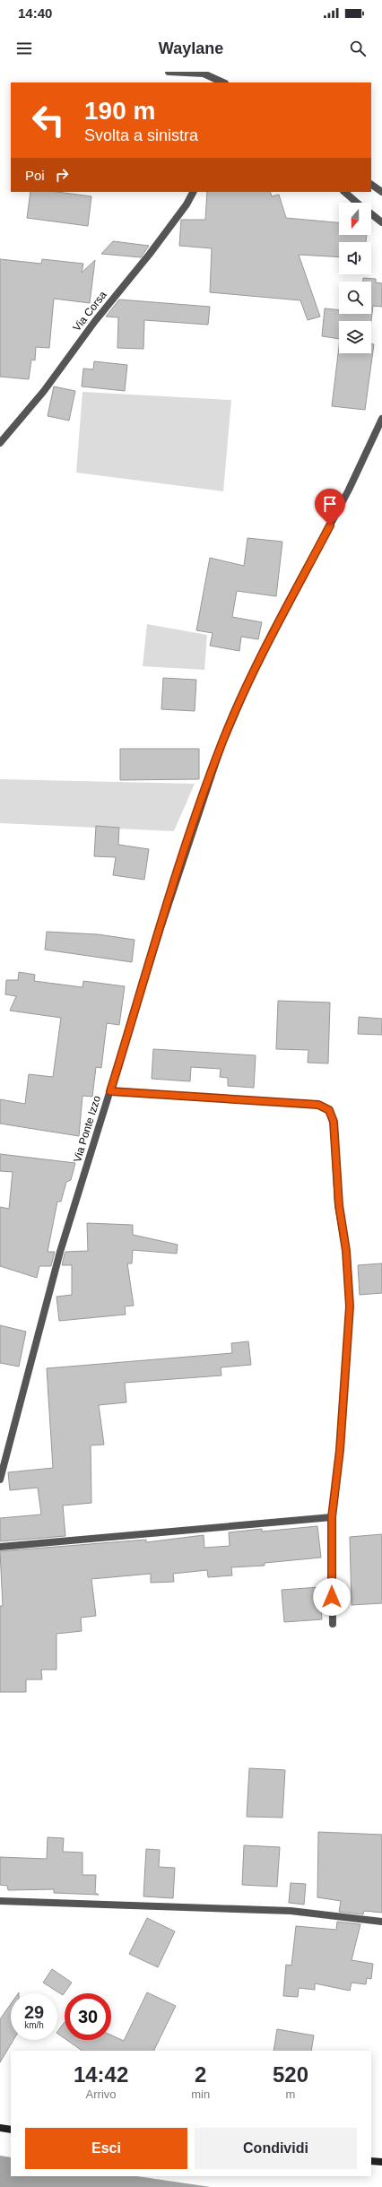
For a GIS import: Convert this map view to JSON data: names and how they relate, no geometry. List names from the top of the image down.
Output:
{
  "streets": {
    "street": ["Via Corsa", "Via Ponte Izzo"]
  },
  "north": "bottom",
  "page": {
    "status": "14:40",
    "header": "Waylane",
    "turn": ["190 m", "Svolta a sinistra"],
    "then": "Poi",
    "speed": "29 km/h",
    "limit": "30",
    "eta": [
      "14:42",
      "Arrivo",
      "2",
      "min",
      "520",
      "m"
    ],
    "buttons": ["Esci", "Condividi"]
  }
}
